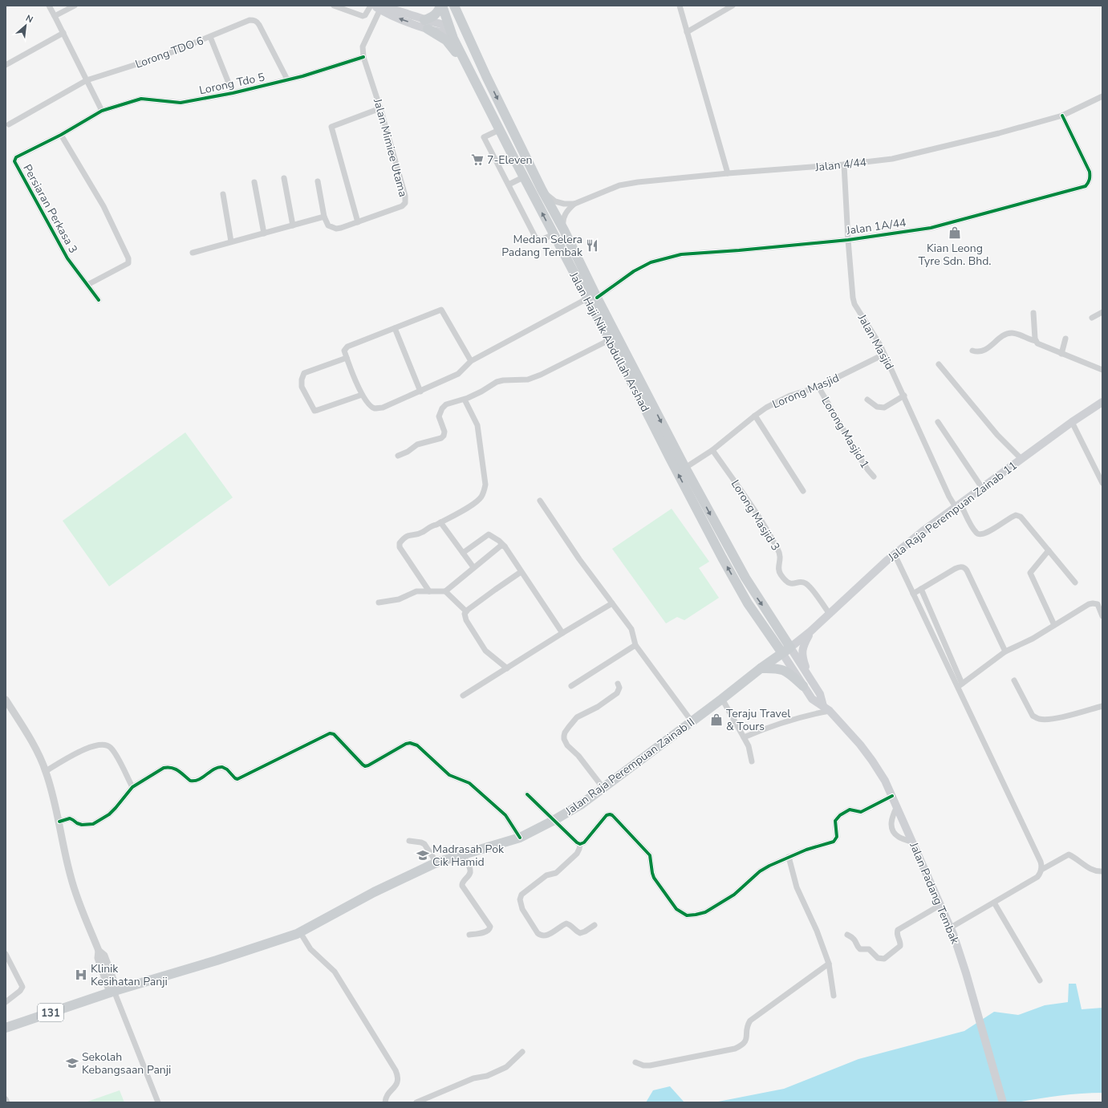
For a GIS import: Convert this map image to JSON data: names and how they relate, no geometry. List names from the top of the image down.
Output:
{
  "streets": {
    "main road": [
      "Jalan Haji Nik Abdullah Arshad",
      "Jala Raja Perempuan Zainab 11",
      "Jalan Raja Perempuan Zainab II",
      "Jalan Padang Tembak",
      "131"
    ],
    "street": [
      "Lorong TDO 6",
      "Lorong Tdo 5",
      "Jalan Mimiee Utama",
      "Jalan 4/44",
      "Persiaran Perkasa 3",
      "Jalan 1A/44",
      "Jalan Masjid",
      "Lorong Masjid",
      "Lorong Masjid 1",
      "Lorong Masjid 3"
    ]
  },
  "crossings": [
    ["Lorong TDO 6", "Lorong Tdo 5"],
    ["Lorong Tdo 5", "Jalan Mimiee Utama"],
    ["Lorong Tdo 5", "Persiaran Perkasa 3"],
    ["Jalan 4/44", "Jalan 1A/44"],
    ["Jalan 4/44", "Jalan Masjid"],
    ["Jalan 1A/44", "Jalan Haji Nik Abdullah Arshad"],
    ["Jalan 1A/44", "Jalan Masjid"],
    ["Jalan Haji Nik Abdullah Arshad", "Lorong Masjid"],
    ["Jalan Haji Nik Abdullah Arshad", "Jala Raja Perempuan Zainab 11"],
    ["Jalan Haji Nik Abdullah Arshad", "Jalan Raja Perempuan Zainab II"],
    ["Jalan Haji Nik Abdullah Arshad", "Jalan Padang Tembak"],
    ["Jalan Masjid", "Lorong Masjid"],
    ["Jalan Masjid", "Jala Raja Perempuan Zainab 11"],
    ["Lorong Masjid", "Lorong Masjid 1"],
    ["Lorong Masjid", "Lorong Masjid 3"],
    ["Jala Raja Perempuan Zainab 11", "Lorong Masjid 3"],
    ["Jala Raja Perempuan Zainab 11", "Jalan Raja Perempuan Zainab II"],
    ["Jala Raja Perempuan Zainab 11", "Jalan Padang Tembak"],
    ["Jalan Raja Perempuan Zainab II", "Jalan Padang Tembak"]
  ],
  "places": {
    "supermarket": ["7-Eleven"],
    "shop": ["Kian Leong Tyre Sdn. Bhd.", "Teraju Travel & Tours"],
    "restaurant": ["Medan Selera Padang Tembak"],
    "school or university": ["Madrasah Pok Cik Hamid", "Sekolah Kebangsaan Panji"],
    "hospital": ["Klinik Kesihatan Panji"]
  },
  "north": "top right"
}
